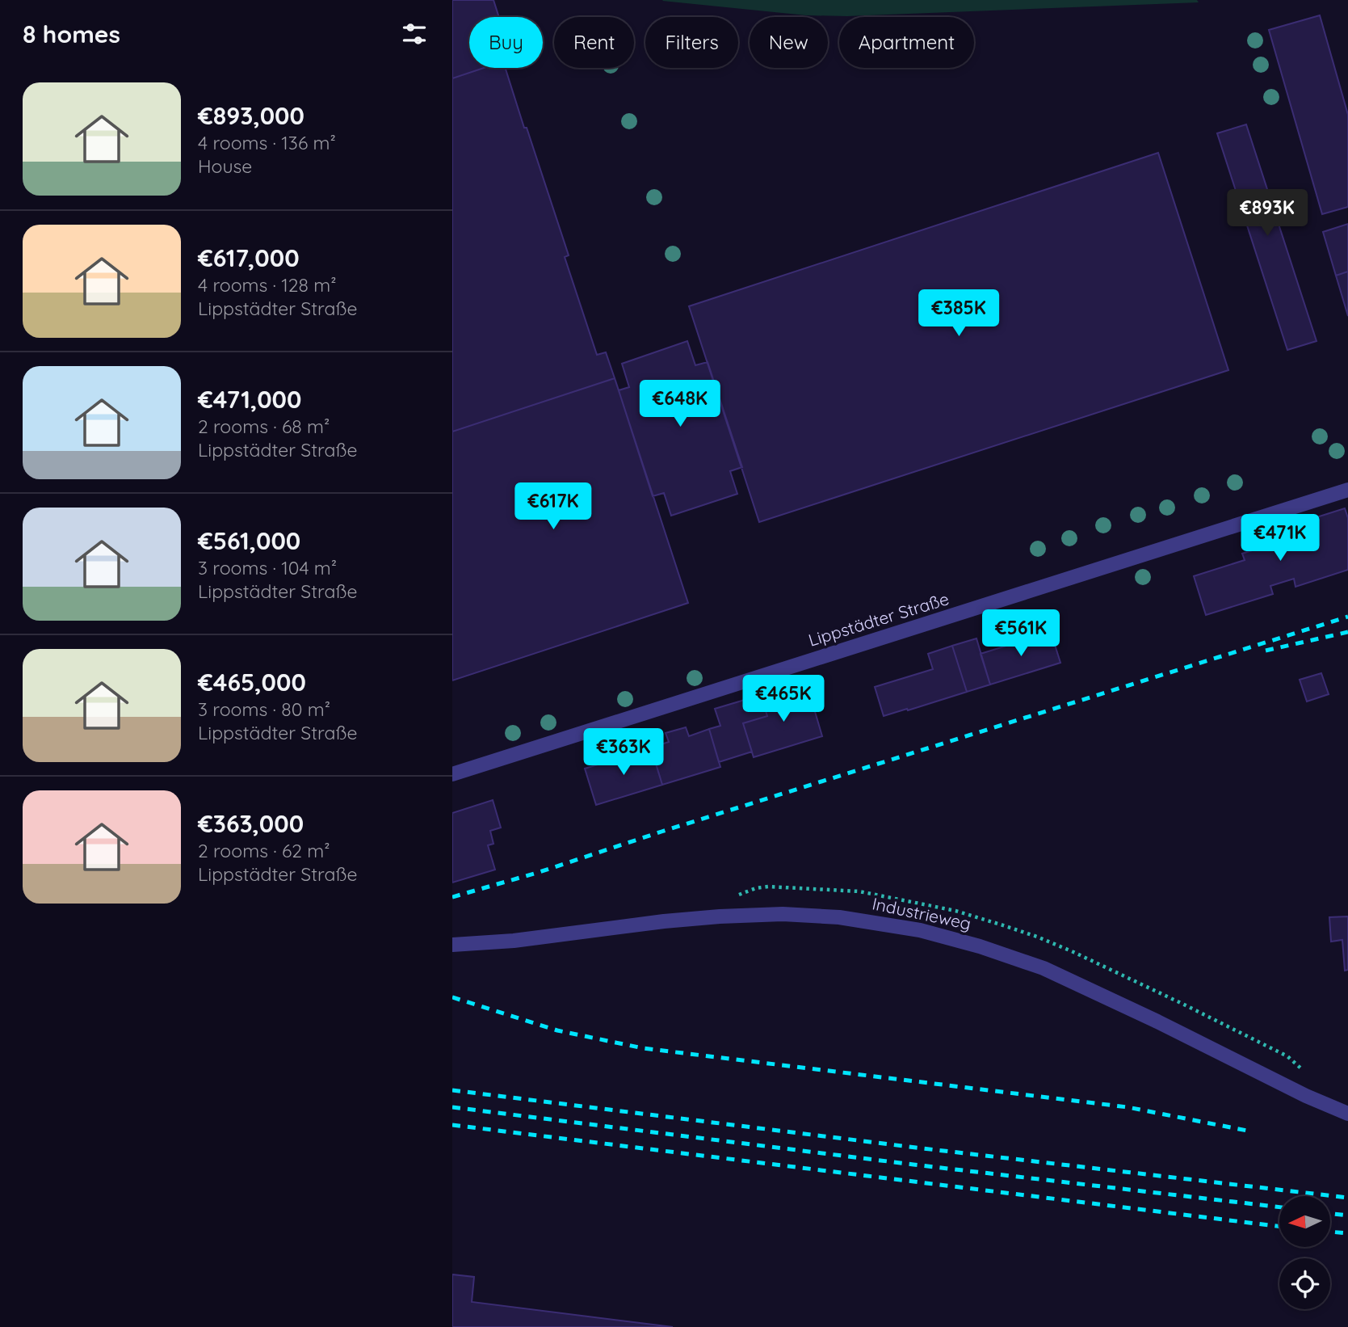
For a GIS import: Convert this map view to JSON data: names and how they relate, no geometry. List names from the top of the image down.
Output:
{
  "streets": {
    "street": ["Lippstädter Straße", "Industrieweg"]
  },
  "north": "left",
  "page": {
    "heading": "8 homes",
    "chip": [
      "Buy",
      "Rent",
      "Filters",
      "New",
      "Apartment"
    ],
    "list": [
      {
        "name": "€893,000",
        "note": "4 rooms · 136 m² · House"
      },
      {
        "name": "€617,000",
        "note": "4 rooms · 128 m² · Lippstädter Straße"
      },
      {
        "name": "€471,000",
        "note": "2 rooms · 68 m² · Lippstädter Straße"
      },
      {
        "name": "€561,000",
        "note": "3 rooms · 104 m² · Lippstädter Straße"
      },
      {
        "name": "€465,000",
        "note": "3 rooms · 80 m² · Lippstädter Straße"
      },
      {
        "name": "€363,000",
        "note": "2 rooms · 62 m² · Lippstädter Straße"
      }
    ],
    "price": [
      "€893K",
      "€385K",
      "€648K",
      "€617K",
      "€471K",
      "€561K",
      "€465K",
      "€363K"
    ]
  }
}
